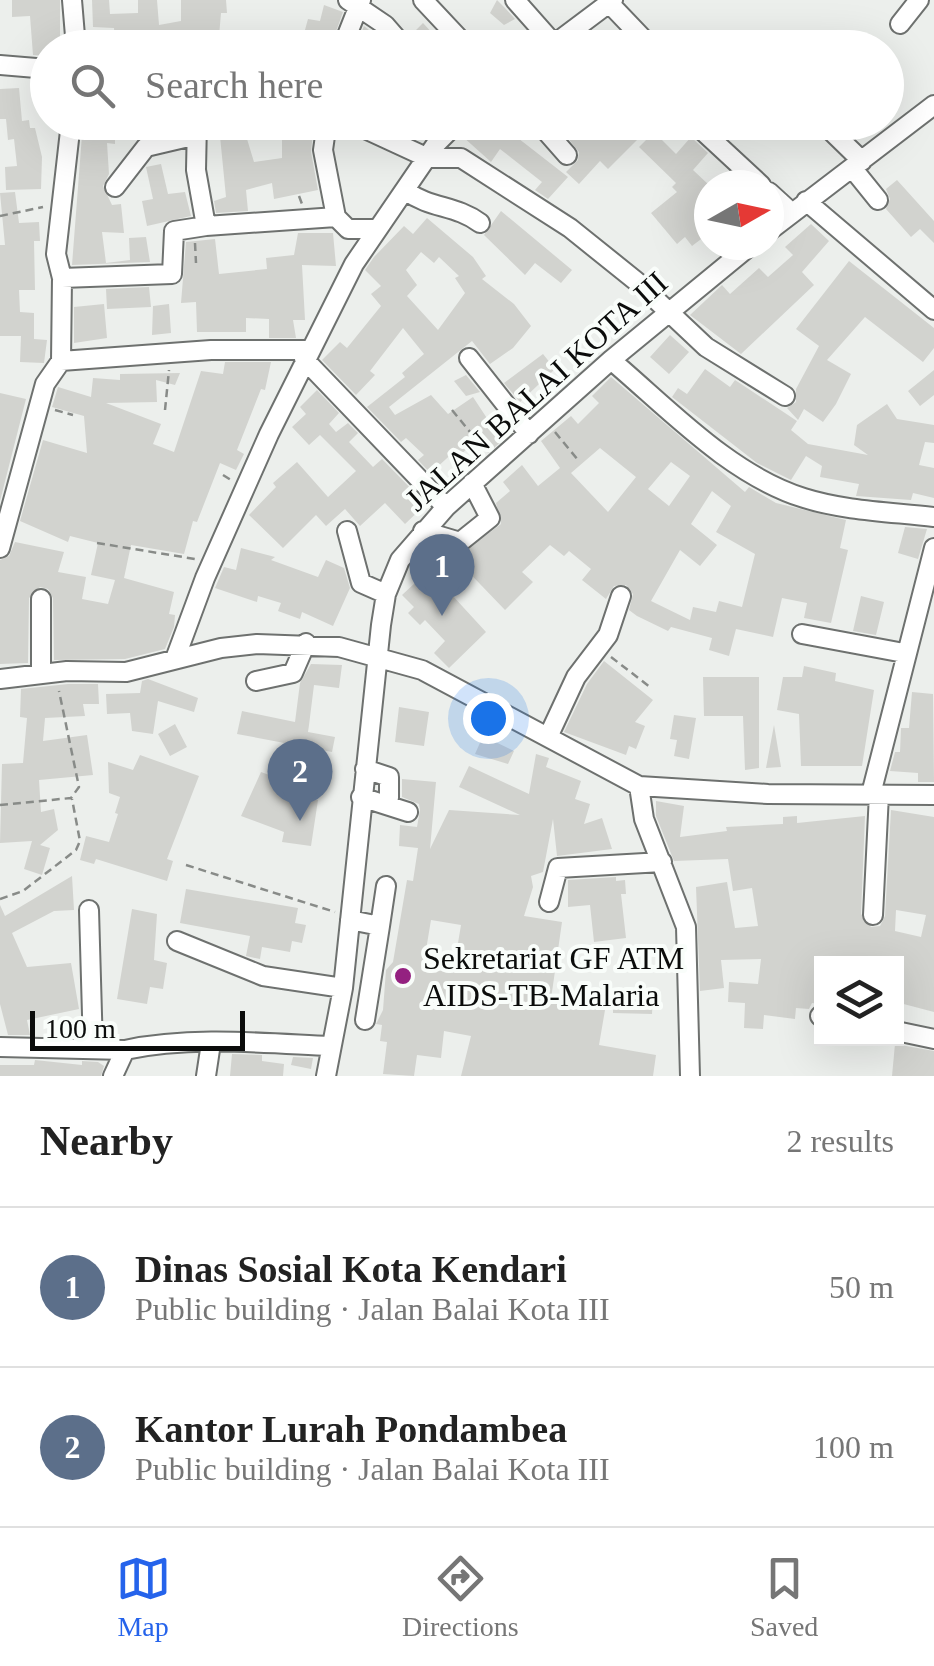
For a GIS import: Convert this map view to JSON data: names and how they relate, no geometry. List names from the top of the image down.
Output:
{
  "streets": {
    "street": ["JALAN BALAI KOTA III"]
  },
  "places": ["Sekretariat GF ATM AIDS-TB-Malaria"],
  "scale_bar": "100 m",
  "north": "right",
  "page": {
    "search": "Search here",
    "pins": ["1", "2"],
    "scale": "100 m",
    "heading": ["Nearby", "2 results"],
    "list": [
      {
        "mark": "1",
        "name": "Dinas Sosial Kota Kendari",
        "note": "Public building · Jalan Balai Kota III",
        "value": "50 m"
      },
      {
        "mark": "2",
        "name": "Kantor Lurah Pondambea",
        "note": "Public building · Jalan Balai Kota III",
        "value": "100 m"
      }
    ],
    "nav": ["Map", "Directions", "Saved"]
  }
}
